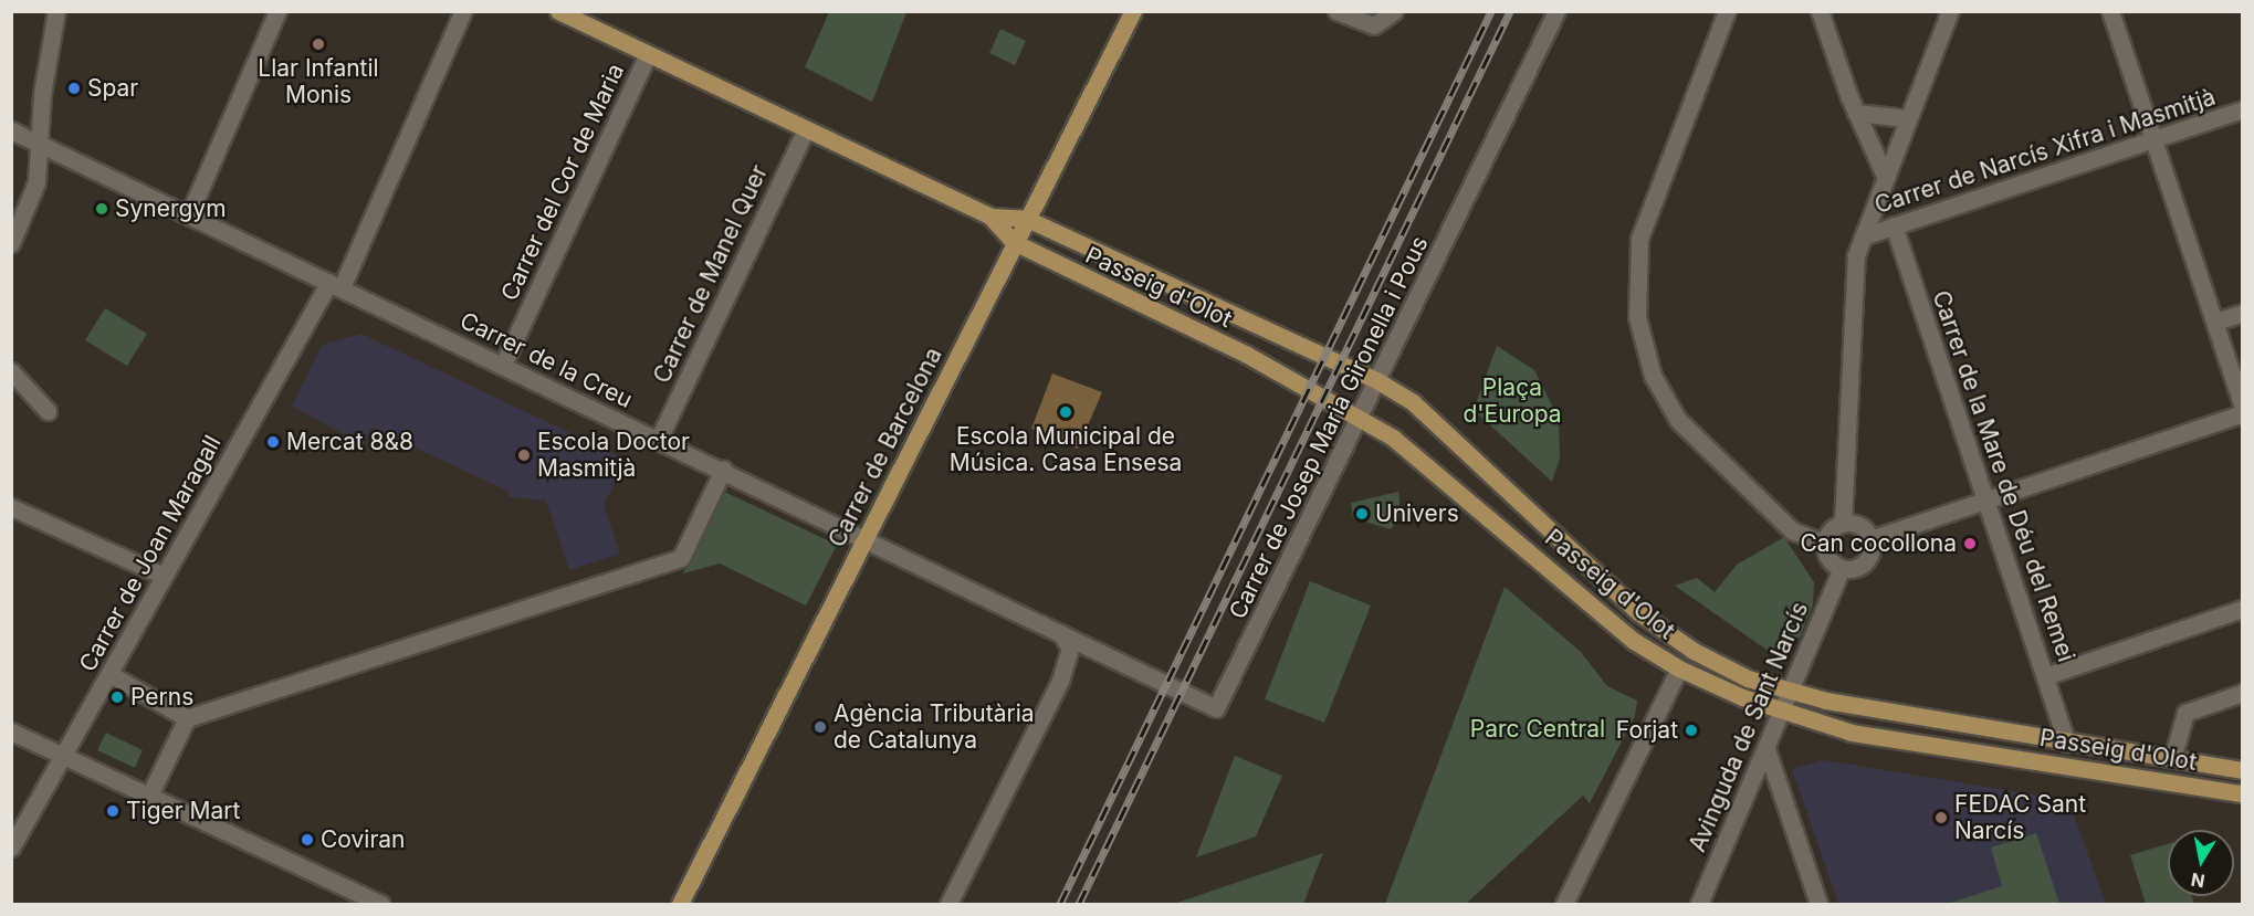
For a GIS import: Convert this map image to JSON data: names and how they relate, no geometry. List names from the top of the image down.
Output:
{
  "streets": {
    "main road": ["Passeig d'Olot", "Carrer de Barcelona"],
    "street": [
      "Carrer de Narcís Xifra i Masmitjà",
      "Carrer del Cor de Maria",
      "Carrer de Manel Quer",
      "Carrer de la Creu",
      "Carrer de Josep Maria Gironella i Pous",
      "Carrer de la Mare de Déu del Remei",
      "Carrer de Joan Maragall",
      "Avinguda de Sant Narcís"
    ]
  },
  "crossings": [
    ["Carrer de Narcís Xifra i Masmitjà", "Carrer de la Mare de Déu del Remei"],
    ["Carrer del Cor de Maria", "Carrer de la Creu"],
    ["Carrer de Manel Quer", "Carrer de la Creu"],
    ["Passeig d'Olot", "Carrer de Josep Maria Gironella i Pous"],
    ["Passeig d'Olot", "Carrer de Barcelona"],
    ["Passeig d'Olot", "Carrer de la Mare de Déu del Remei"],
    ["Passeig d'Olot", "Avinguda de Sant Narcís"],
    ["Carrer de la Creu", "Carrer de Josep Maria Gironella i Pous"],
    ["Carrer de la Creu", "Carrer de Barcelona"],
    ["Carrer de la Creu", "Carrer de Joan Maragall"]
  ],
  "parks": ["Plaça d'Europa", "Parc Central"],
  "places": [
    "Llar Infantil Monis",
    "Spar",
    "Synergym",
    "Escola Municipal de Música. Casa Ensesa",
    "Mercat 8&8",
    "Escola Doctor Masmitjà",
    "Univers",
    "Can cocollona",
    "Perns",
    "Agència Tributària de Catalunya",
    "Forjat",
    "Tiger Mart",
    "FEDAC Sant Narcís",
    "Coviran"
  ],
  "north": "bottom"
}
